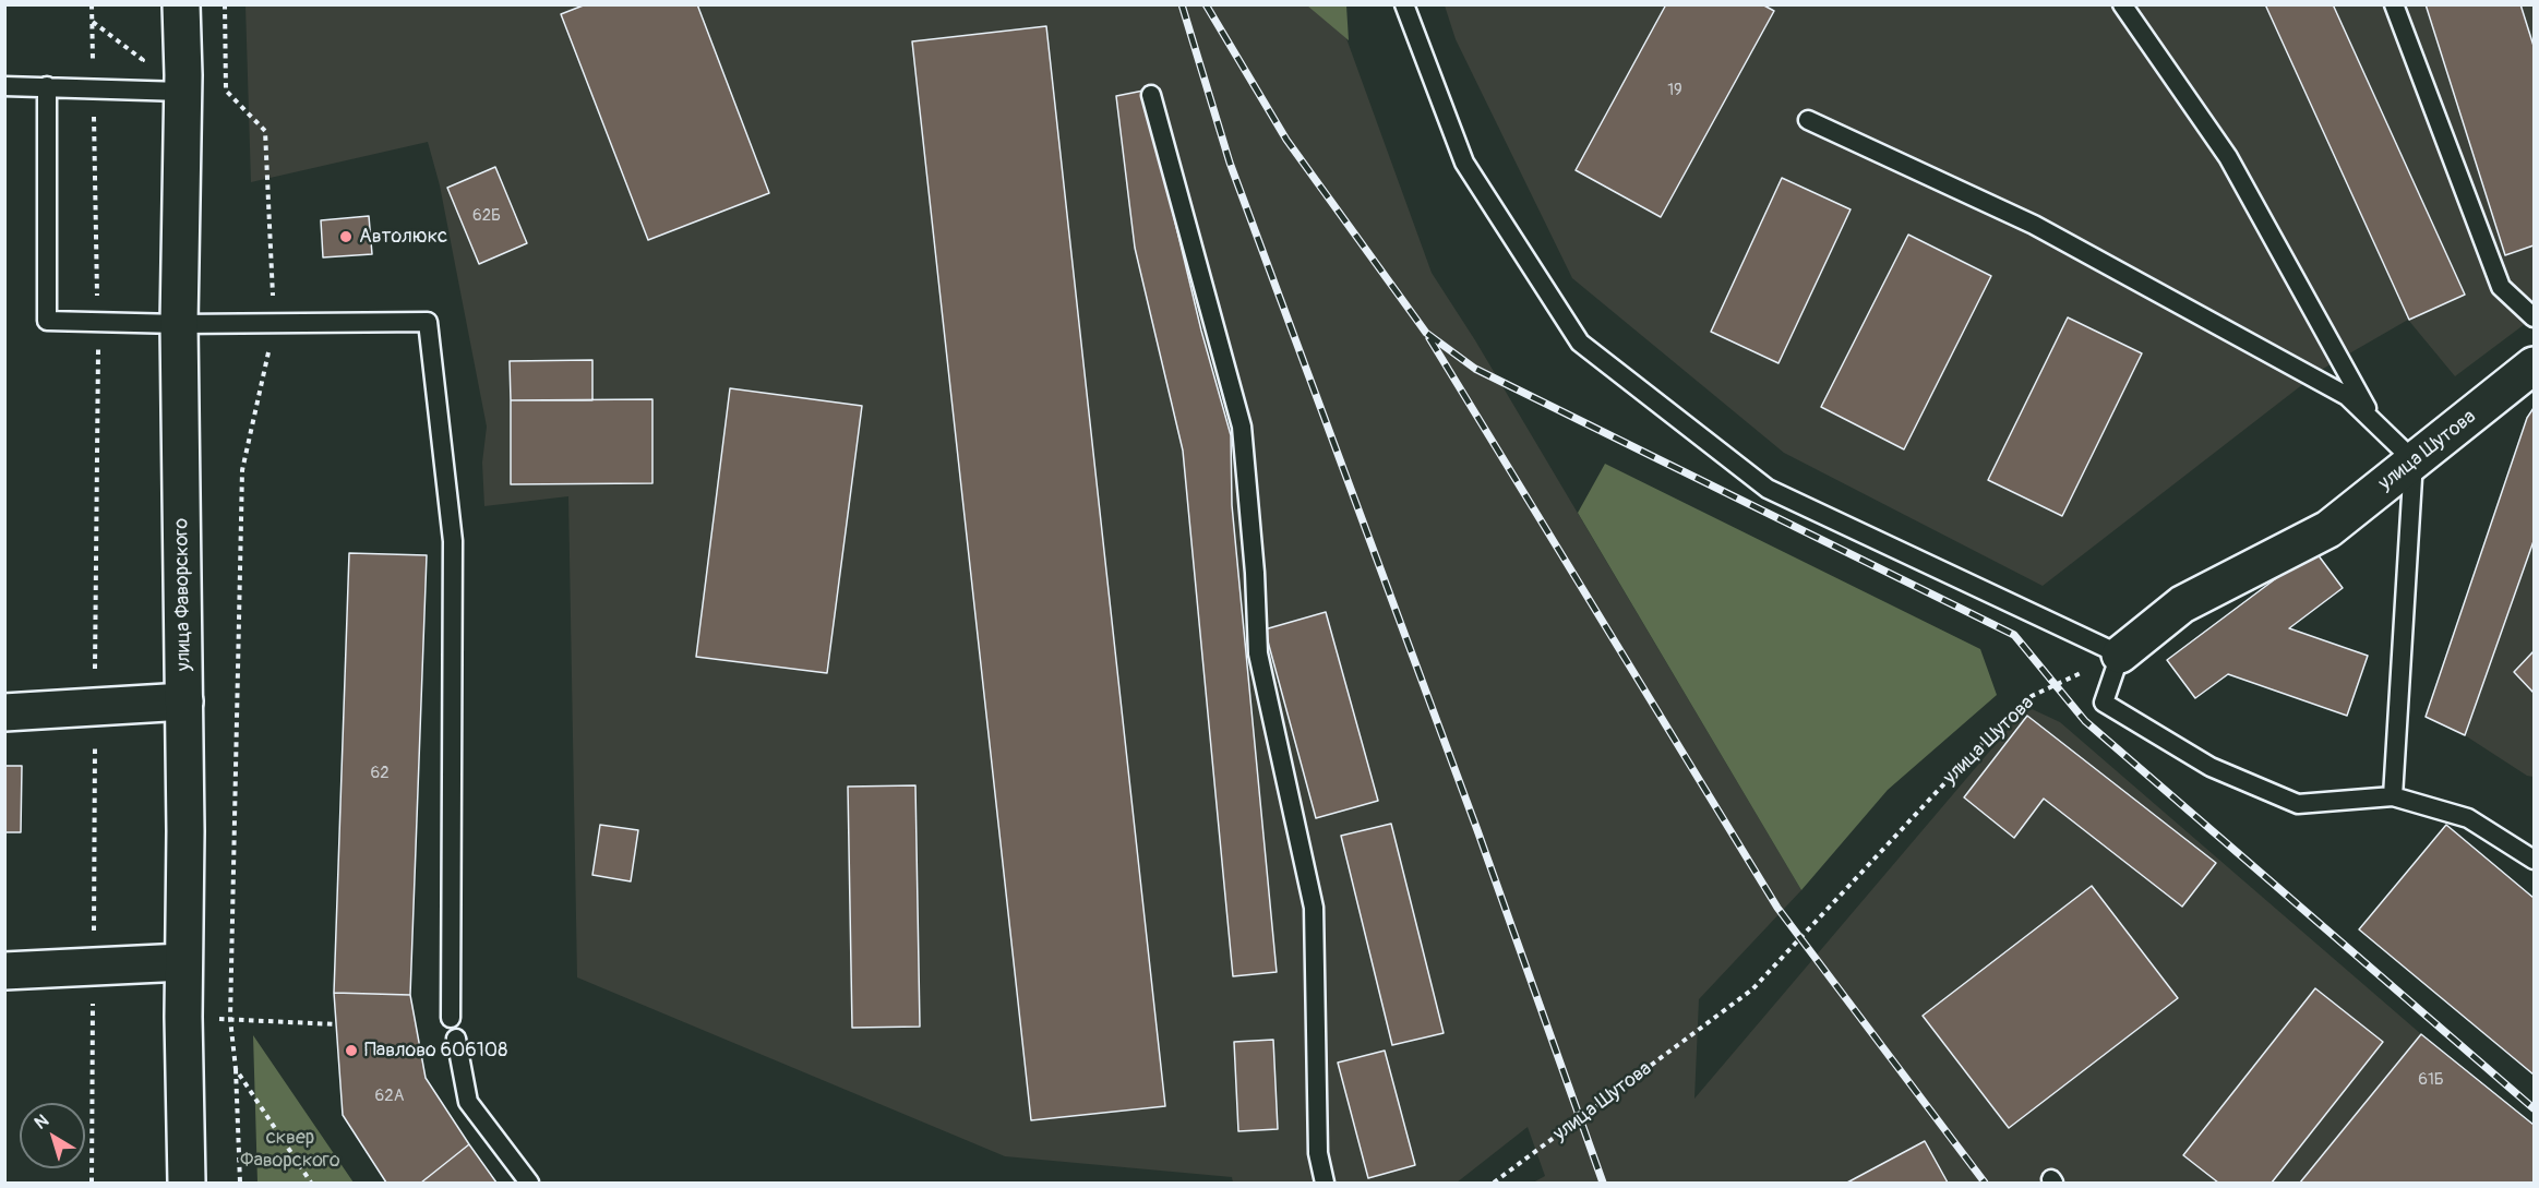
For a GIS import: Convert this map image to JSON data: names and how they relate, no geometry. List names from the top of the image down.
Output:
{
  "streets": {
    "street": ["улица Шутова", "улица Фаворского"]
  },
  "parks": ["сквер Фаворского"],
  "places": ["Автолюкс", "Павлово 606108"],
  "house_numbers": [
    "19",
    "62Б",
    "62",
    "61Б",
    "62А"
  ],
  "north": "top left"
}
